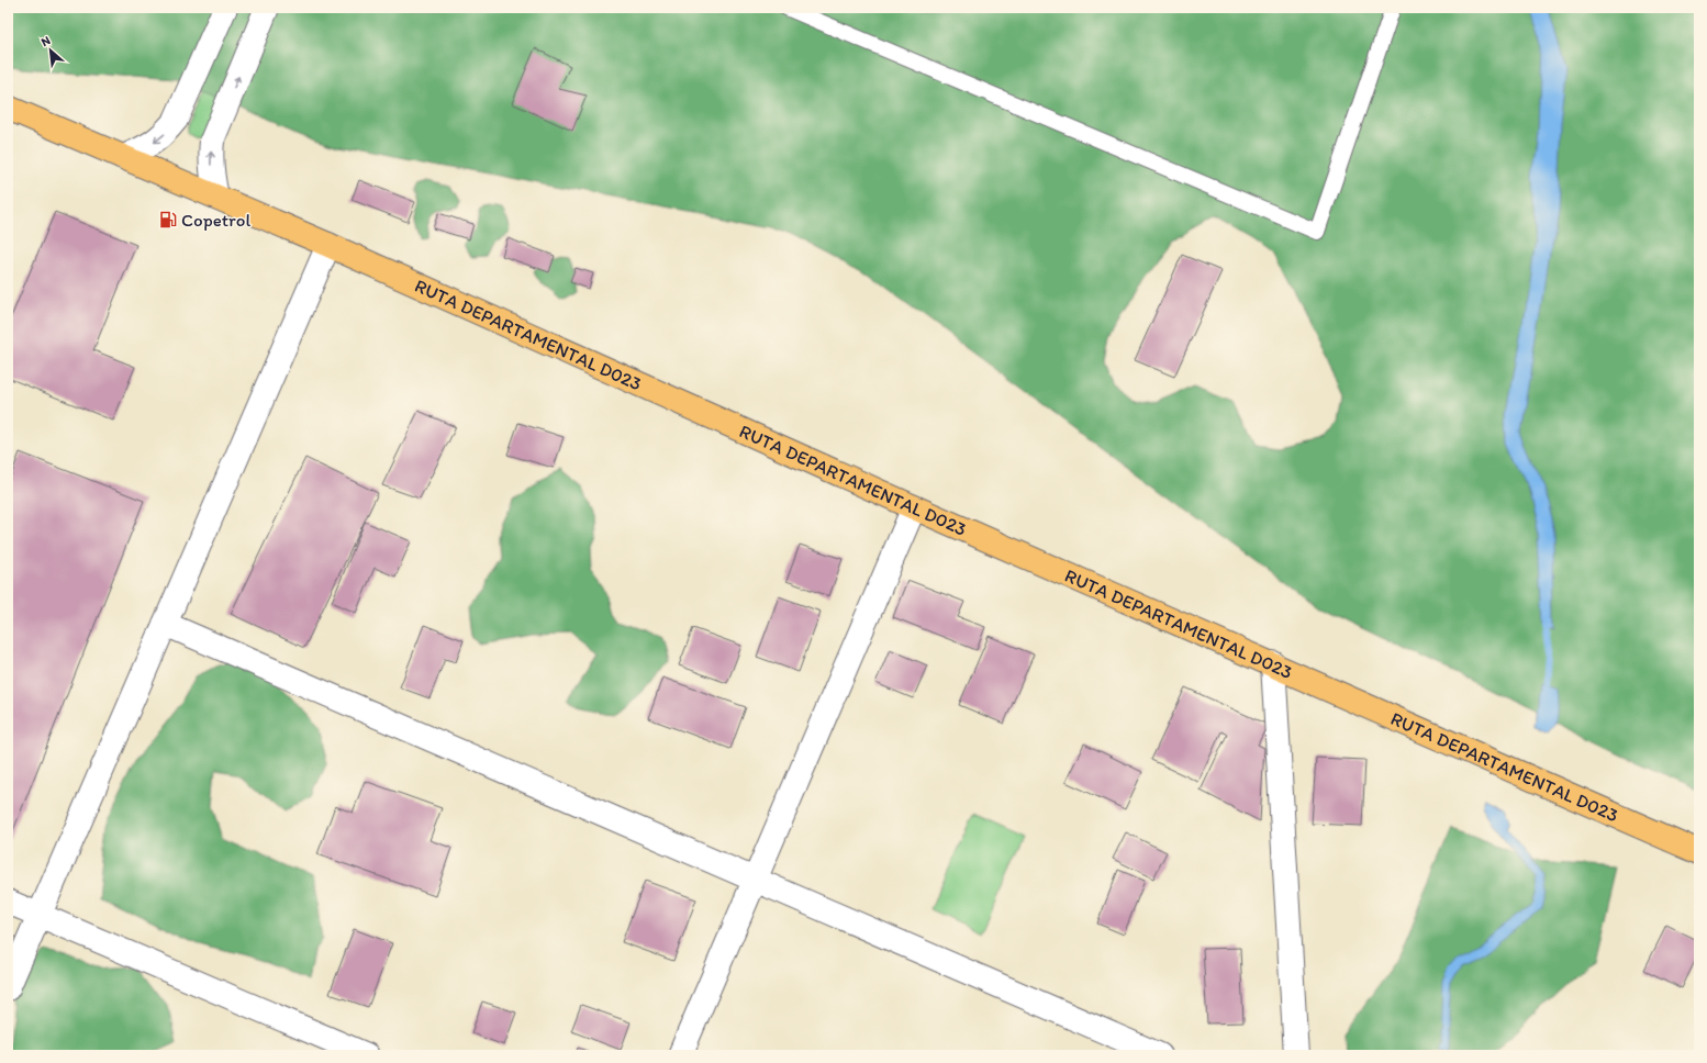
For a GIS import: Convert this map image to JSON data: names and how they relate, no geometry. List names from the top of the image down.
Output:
{
  "streets": {
    "main road": ["RUTA DEPARTAMENTAL D023"]
  },
  "places": {
    "fuel station": ["Copetrol"]
  },
  "north": "top left"
}
